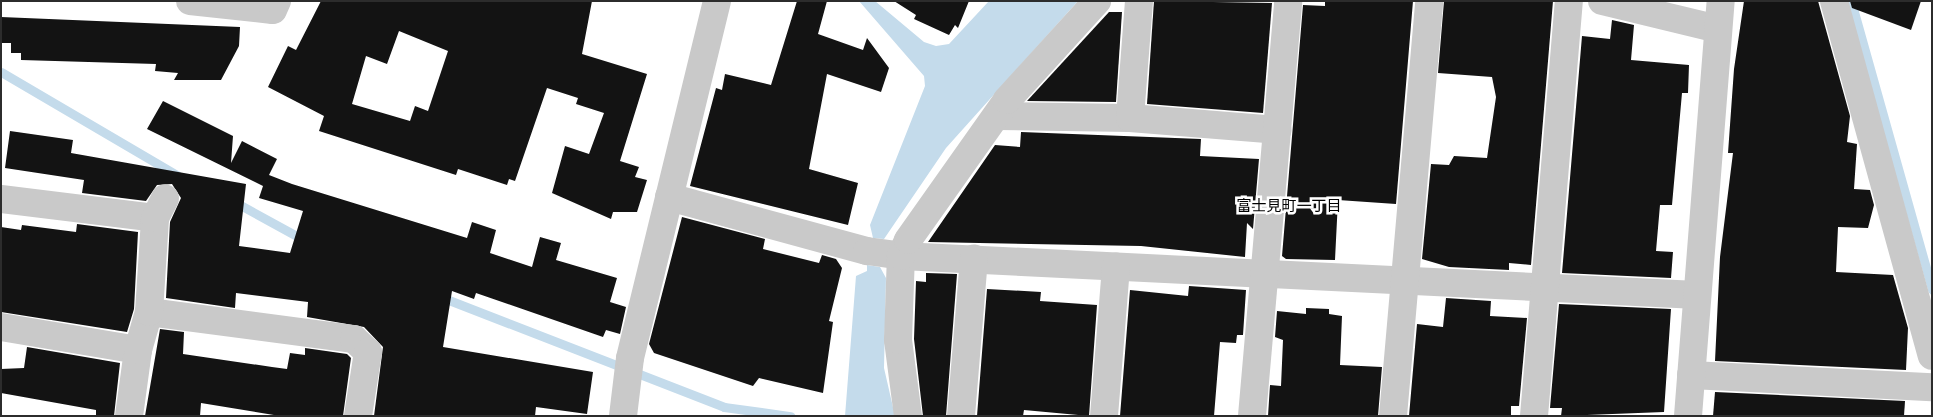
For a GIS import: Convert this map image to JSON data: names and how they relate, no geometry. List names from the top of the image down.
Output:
{
  "districts": ["富士見町一丁目"]
}
